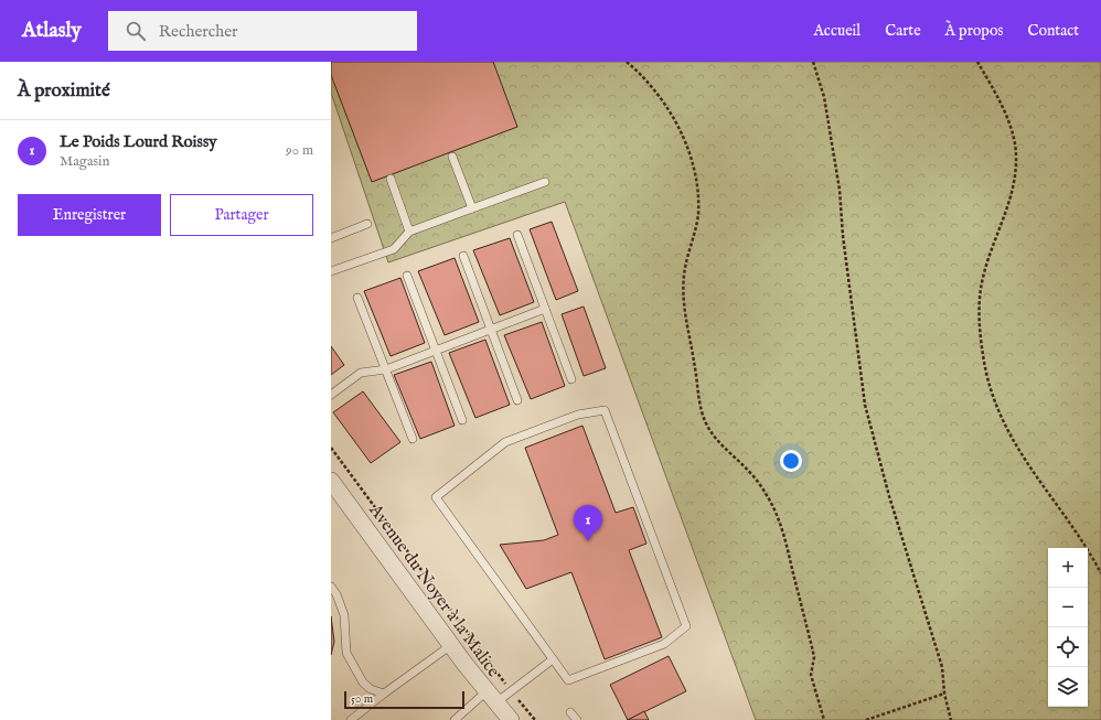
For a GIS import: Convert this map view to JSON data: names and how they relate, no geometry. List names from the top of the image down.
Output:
{
  "streets": {
    "street": ["Avenue du Noyer à la Malice"]
  },
  "scale_bar": "50 m",
  "page": {
    "header": "Atlasly",
    "search": "Rechercher",
    "nav": [
      "Accueil",
      "Carte",
      "À propos",
      "Contact"
    ],
    "heading": "À proximité",
    "list": [
      {
        "mark": "1",
        "name": "Le Poids Lourd Roissy",
        "note": "Magasin",
        "value": "90 m"
      }
    ],
    "buttons": ["Enregistrer", "Partager"],
    "pins": "1",
    "map_buttons": ["+", "−"],
    "scale": "50 m"
  }
}
